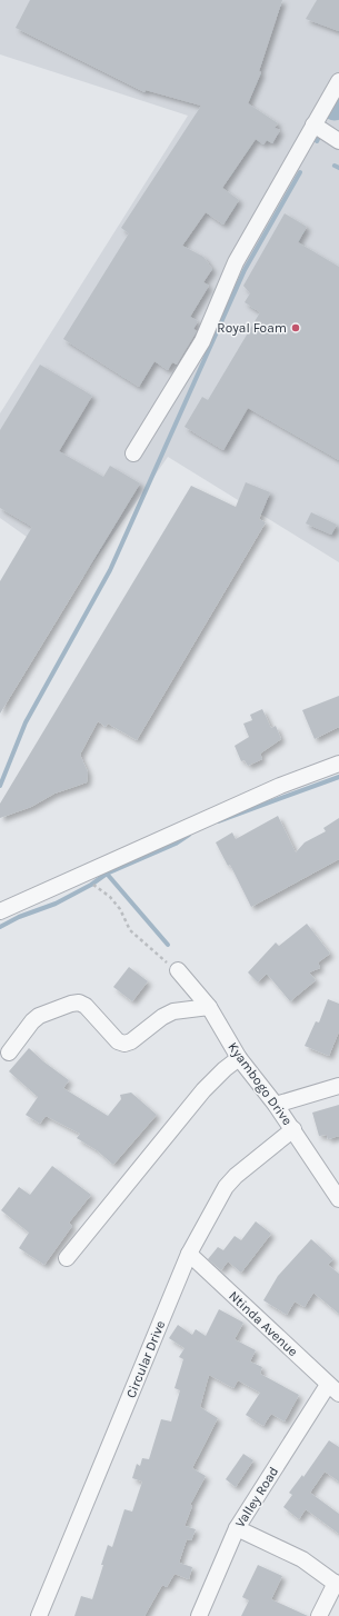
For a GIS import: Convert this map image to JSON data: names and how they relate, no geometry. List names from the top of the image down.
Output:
{
  "streets": {
    "street": [
      "Kyambogo Drive",
      "Ntinda Avenue",
      "Circular Drive",
      "Valley Road"
    ]
  },
  "crossings": [
    ["Kyambogo Drive", "Circular Drive"],
    ["Ntinda Avenue", "Circular Drive"],
    ["Ntinda Avenue", "Valley Road"]
  ],
  "places": ["Royal Foam"]
}
